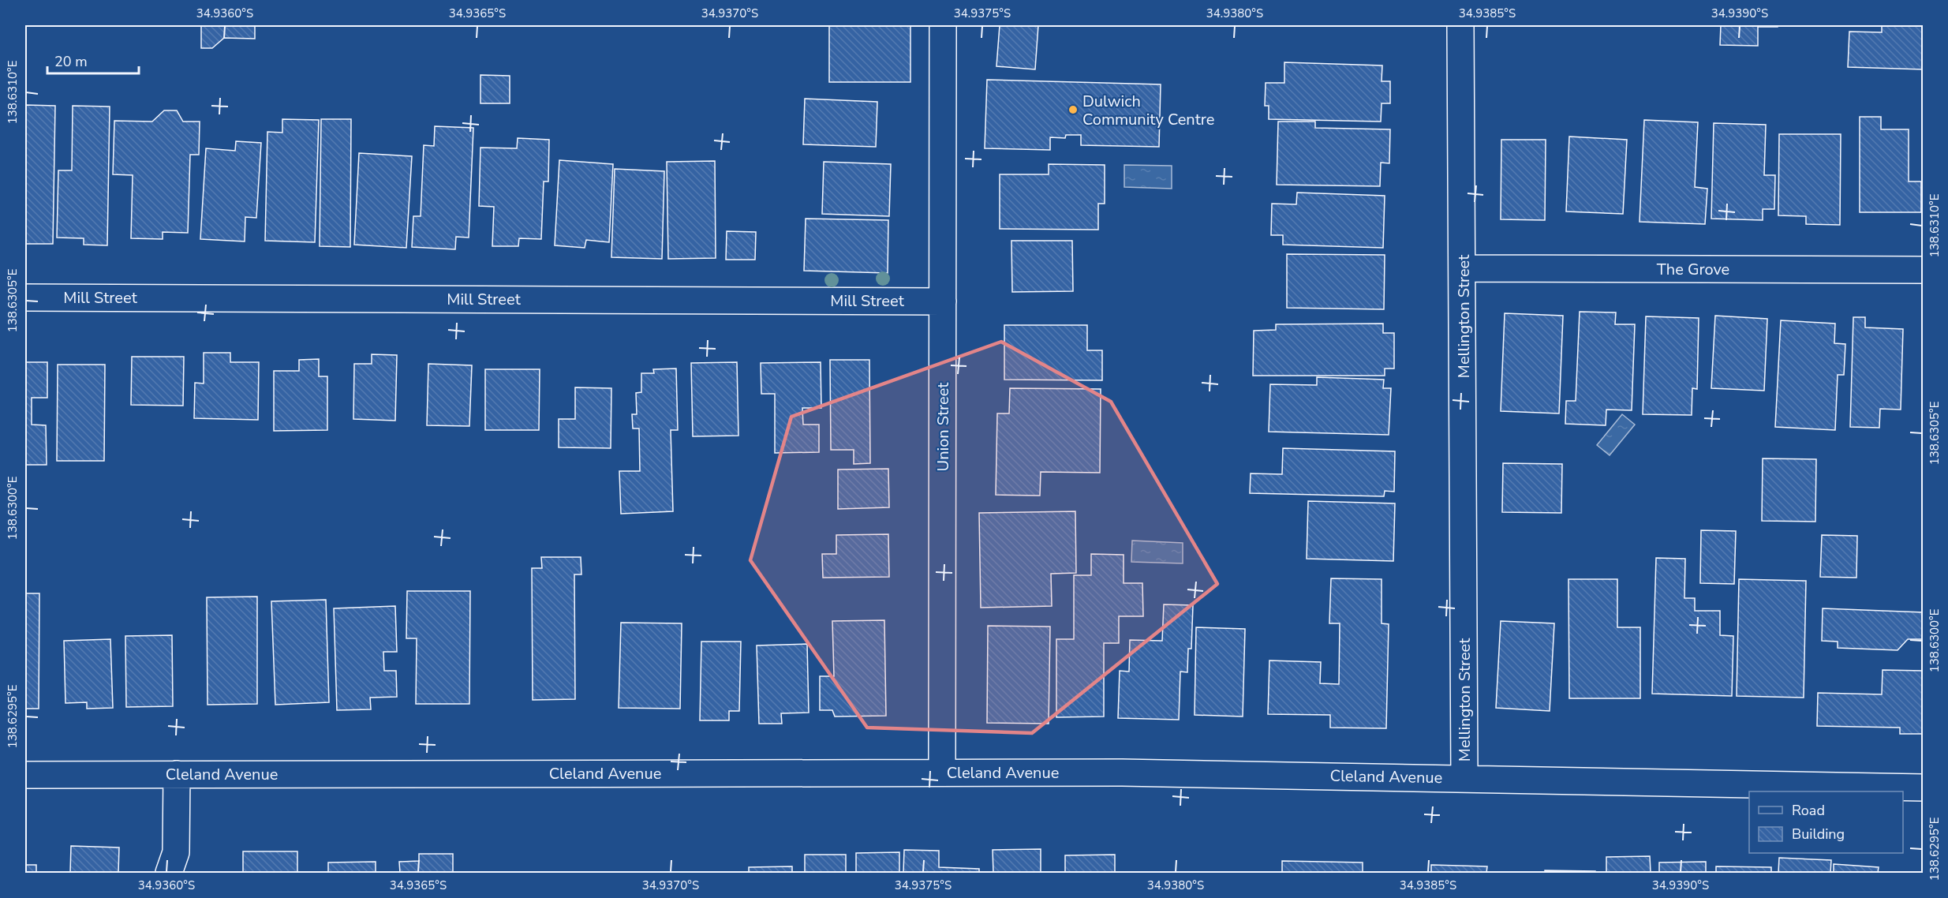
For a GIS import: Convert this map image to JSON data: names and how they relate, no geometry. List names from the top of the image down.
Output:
{
  "streets": {
    "street": [
      "The Grove",
      "Mill Street",
      "Mellington Street",
      "Union Street",
      "Cleland Avenue"
    ]
  },
  "crossings": [
    ["The Grove", "Mellington Street"],
    ["Mill Street", "Union Street"],
    ["Mellington Street", "Cleland Avenue"],
    ["Union Street", "Cleland Avenue"]
  ],
  "places": ["Dulwich Community Centre"],
  "legend": ["Road", "Building"],
  "scale_bar": "20 m",
  "coordinates": [
    "34.9360°S",
    "34.9365°S",
    "34.9370°S",
    "34.9375°S",
    "34.9380°S",
    "34.9385°S",
    "34.9390°S",
    "138.6310°E",
    "138.6305°E",
    "138.6300°E",
    "138.6295°E"
  ]
}
